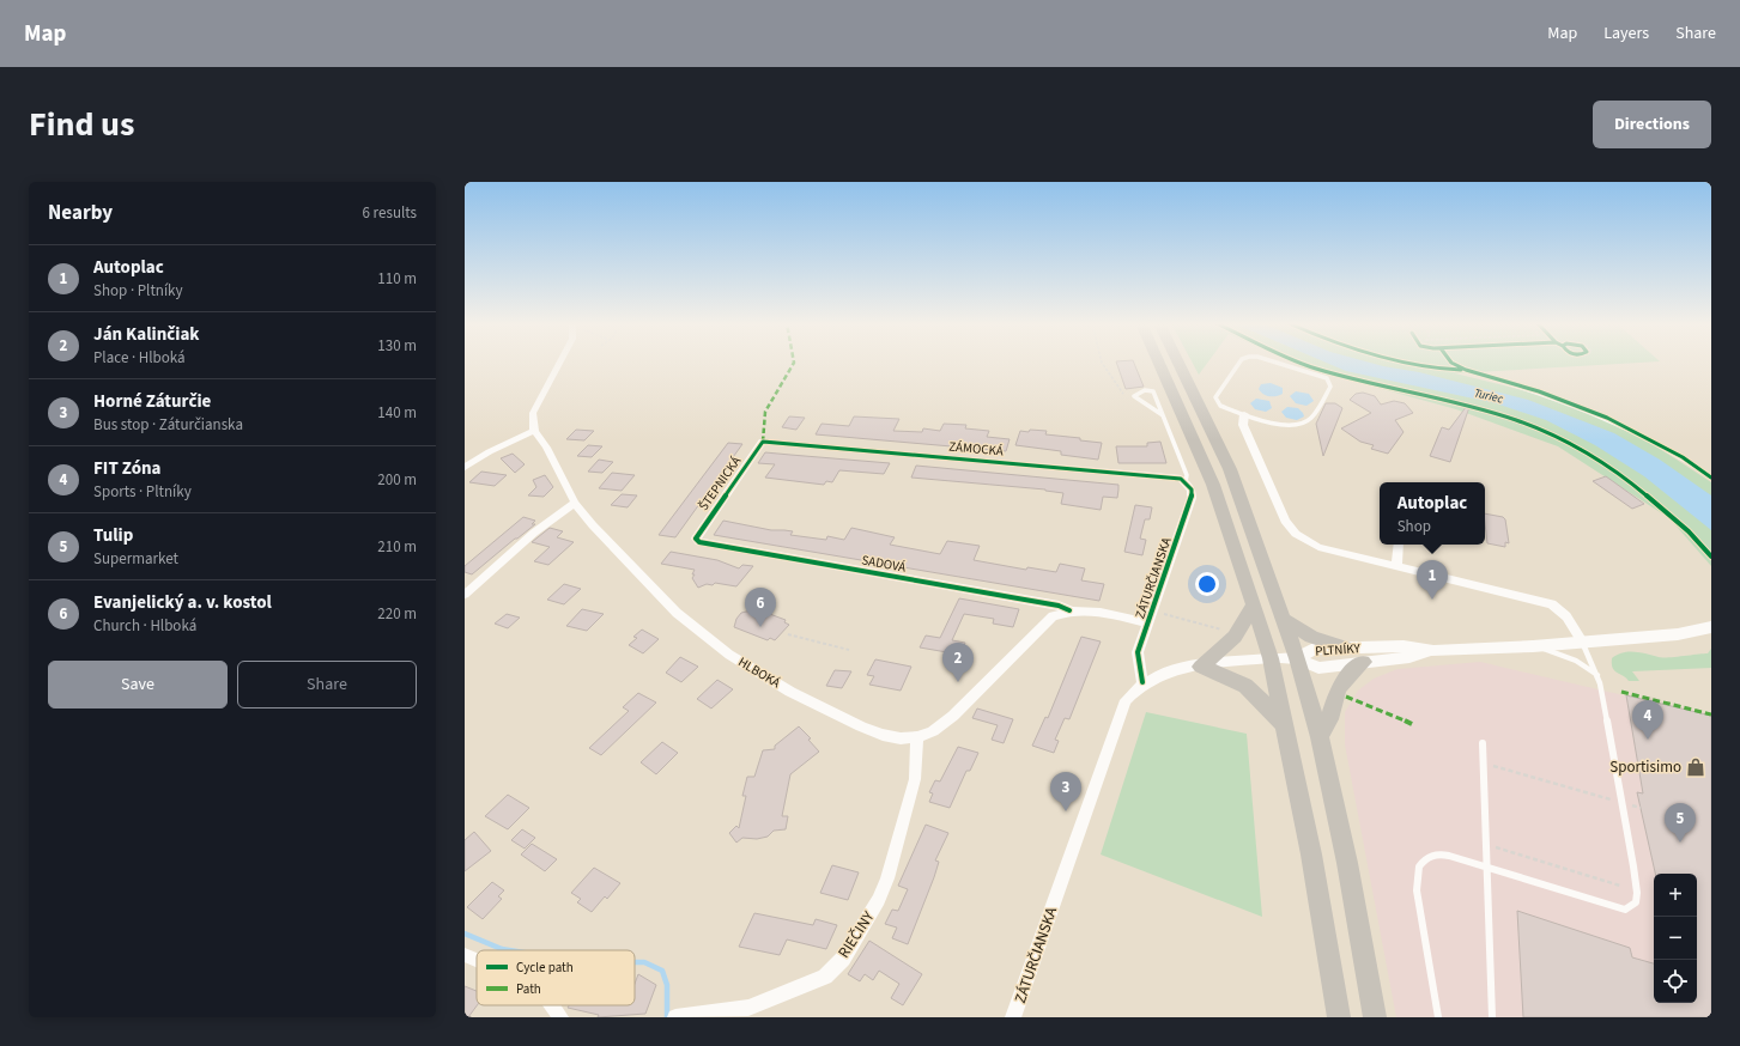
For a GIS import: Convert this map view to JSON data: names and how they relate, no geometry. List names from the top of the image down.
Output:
{
  "streets": {
    "street": [
      "ZÁMOCKÁ",
      "ŠTEPNICKÁ",
      "SADOVÁ",
      "ZÁTURČIANSKA",
      "PLTNÍKY",
      "HLBOKÁ",
      "RIEČINY"
    ]
  },
  "crossings": [
    ["ZÁMOCKÁ", "ŠTEPNICKÁ"],
    ["ZÁMOCKÁ", "ZÁTURČIANSKA"],
    ["ŠTEPNICKÁ", "SADOVÁ"],
    ["SADOVÁ", "HLBOKÁ"],
    ["HLBOKÁ", "RIEČINY"]
  ],
  "water": ["Turiec"],
  "places": {
    "shop": ["Sportisimo"]
  },
  "legend": ["Cycle path", "Path"],
  "page": {
    "header": "Map",
    "nav": ["Map", "Layers", "Share"],
    "title": "Find us",
    "buttons": [
      "Directions",
      ["Save", "Share"]
    ],
    "heading": ["Nearby", "6 results"],
    "list": [
      {
        "mark": "1",
        "name": "Autoplac",
        "note": "Shop · Pltníky",
        "value": "110 m"
      },
      {
        "mark": "2",
        "name": "Ján Kalinčiak",
        "note": "Place · Hlboká",
        "value": "130 m"
      },
      {
        "mark": "3",
        "name": "Horné Záturčie",
        "note": "Bus stop · Záturčianska",
        "value": "140 m"
      },
      {
        "mark": "4",
        "name": "FIT Zóna",
        "note": "Sports · Pltníky",
        "value": "200 m"
      },
      {
        "mark": "5",
        "name": "Tulip",
        "note": "Supermarket",
        "value": "210 m"
      },
      {
        "mark": "6",
        "name": "Evanjelický a. v. kostol",
        "note": "Church · Hlboká",
        "value": "220 m"
      }
    ],
    "popup": ["Autoplac", "Shop"],
    "pins": [
      "1",
      "6",
      "2",
      "4",
      "3",
      "5"
    ],
    "map_buttons": ["+", "−"]
  }
}
